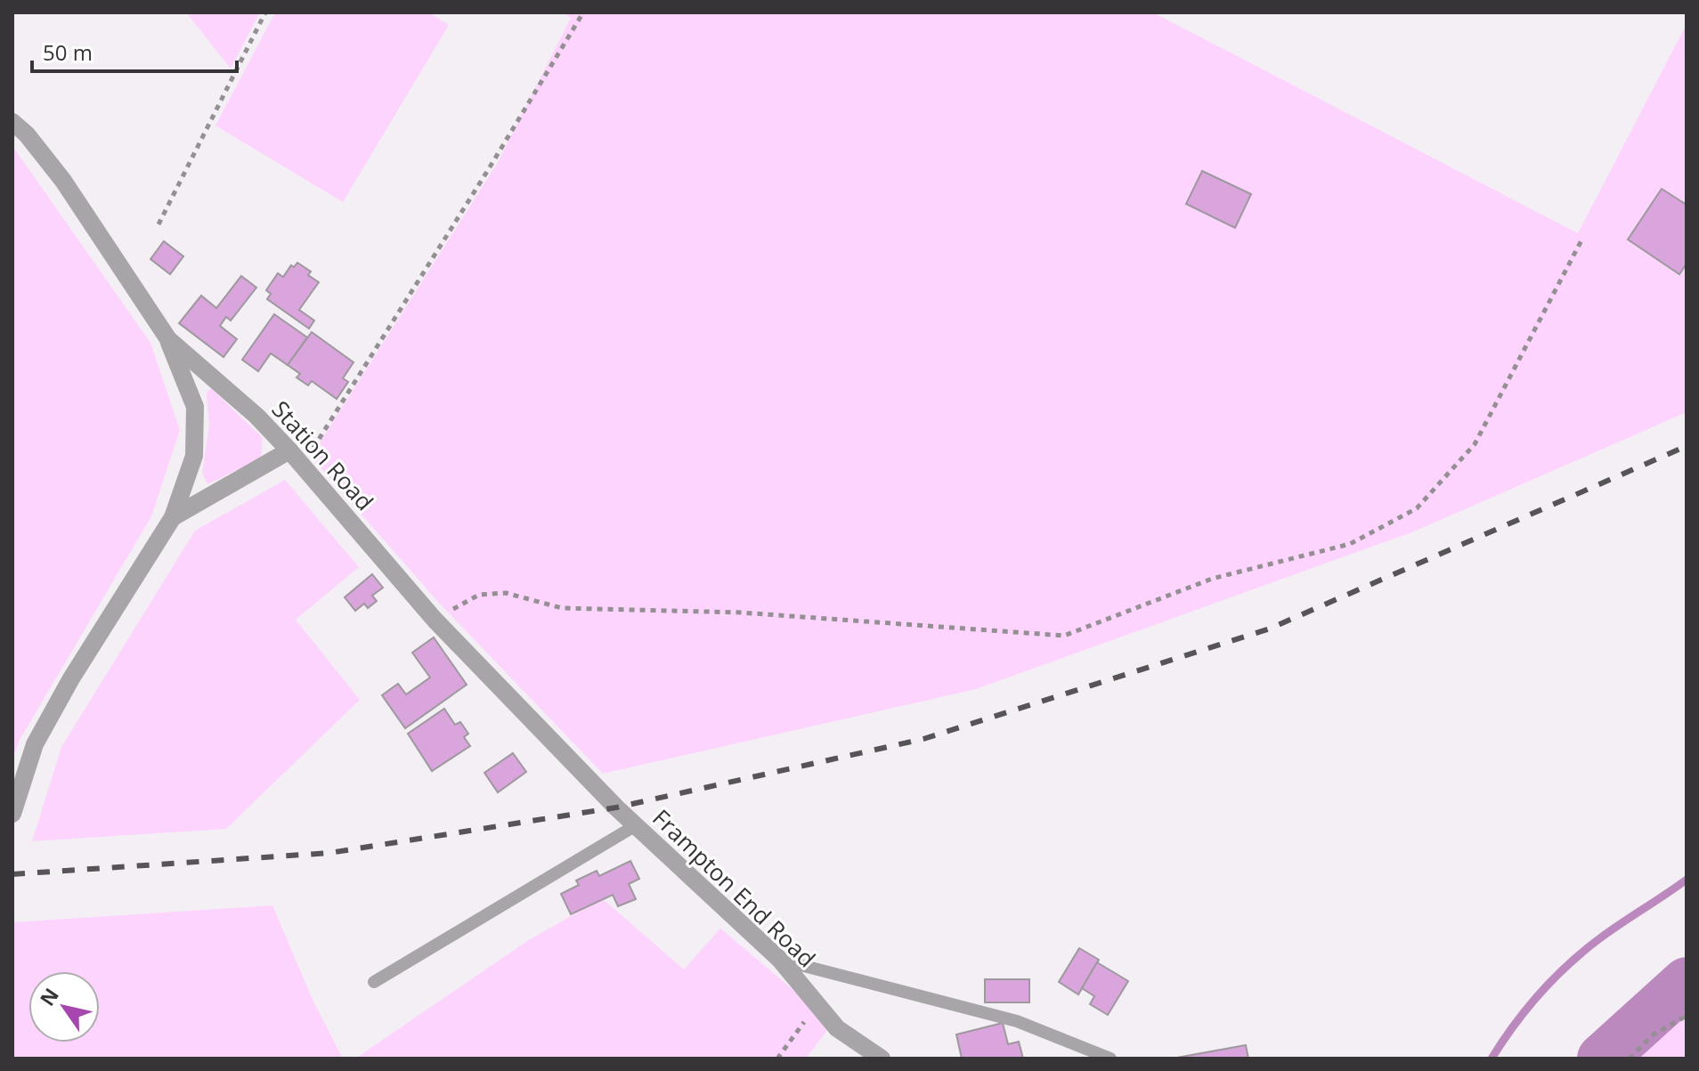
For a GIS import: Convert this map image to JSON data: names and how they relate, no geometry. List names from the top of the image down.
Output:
{
  "streets": {
    "street": ["Station Road", "Frampton End Road"]
  },
  "crossings": [
    ["Station Road", "Frampton End Road"]
  ],
  "scale_bar": "50 m",
  "north": "top left"
}
